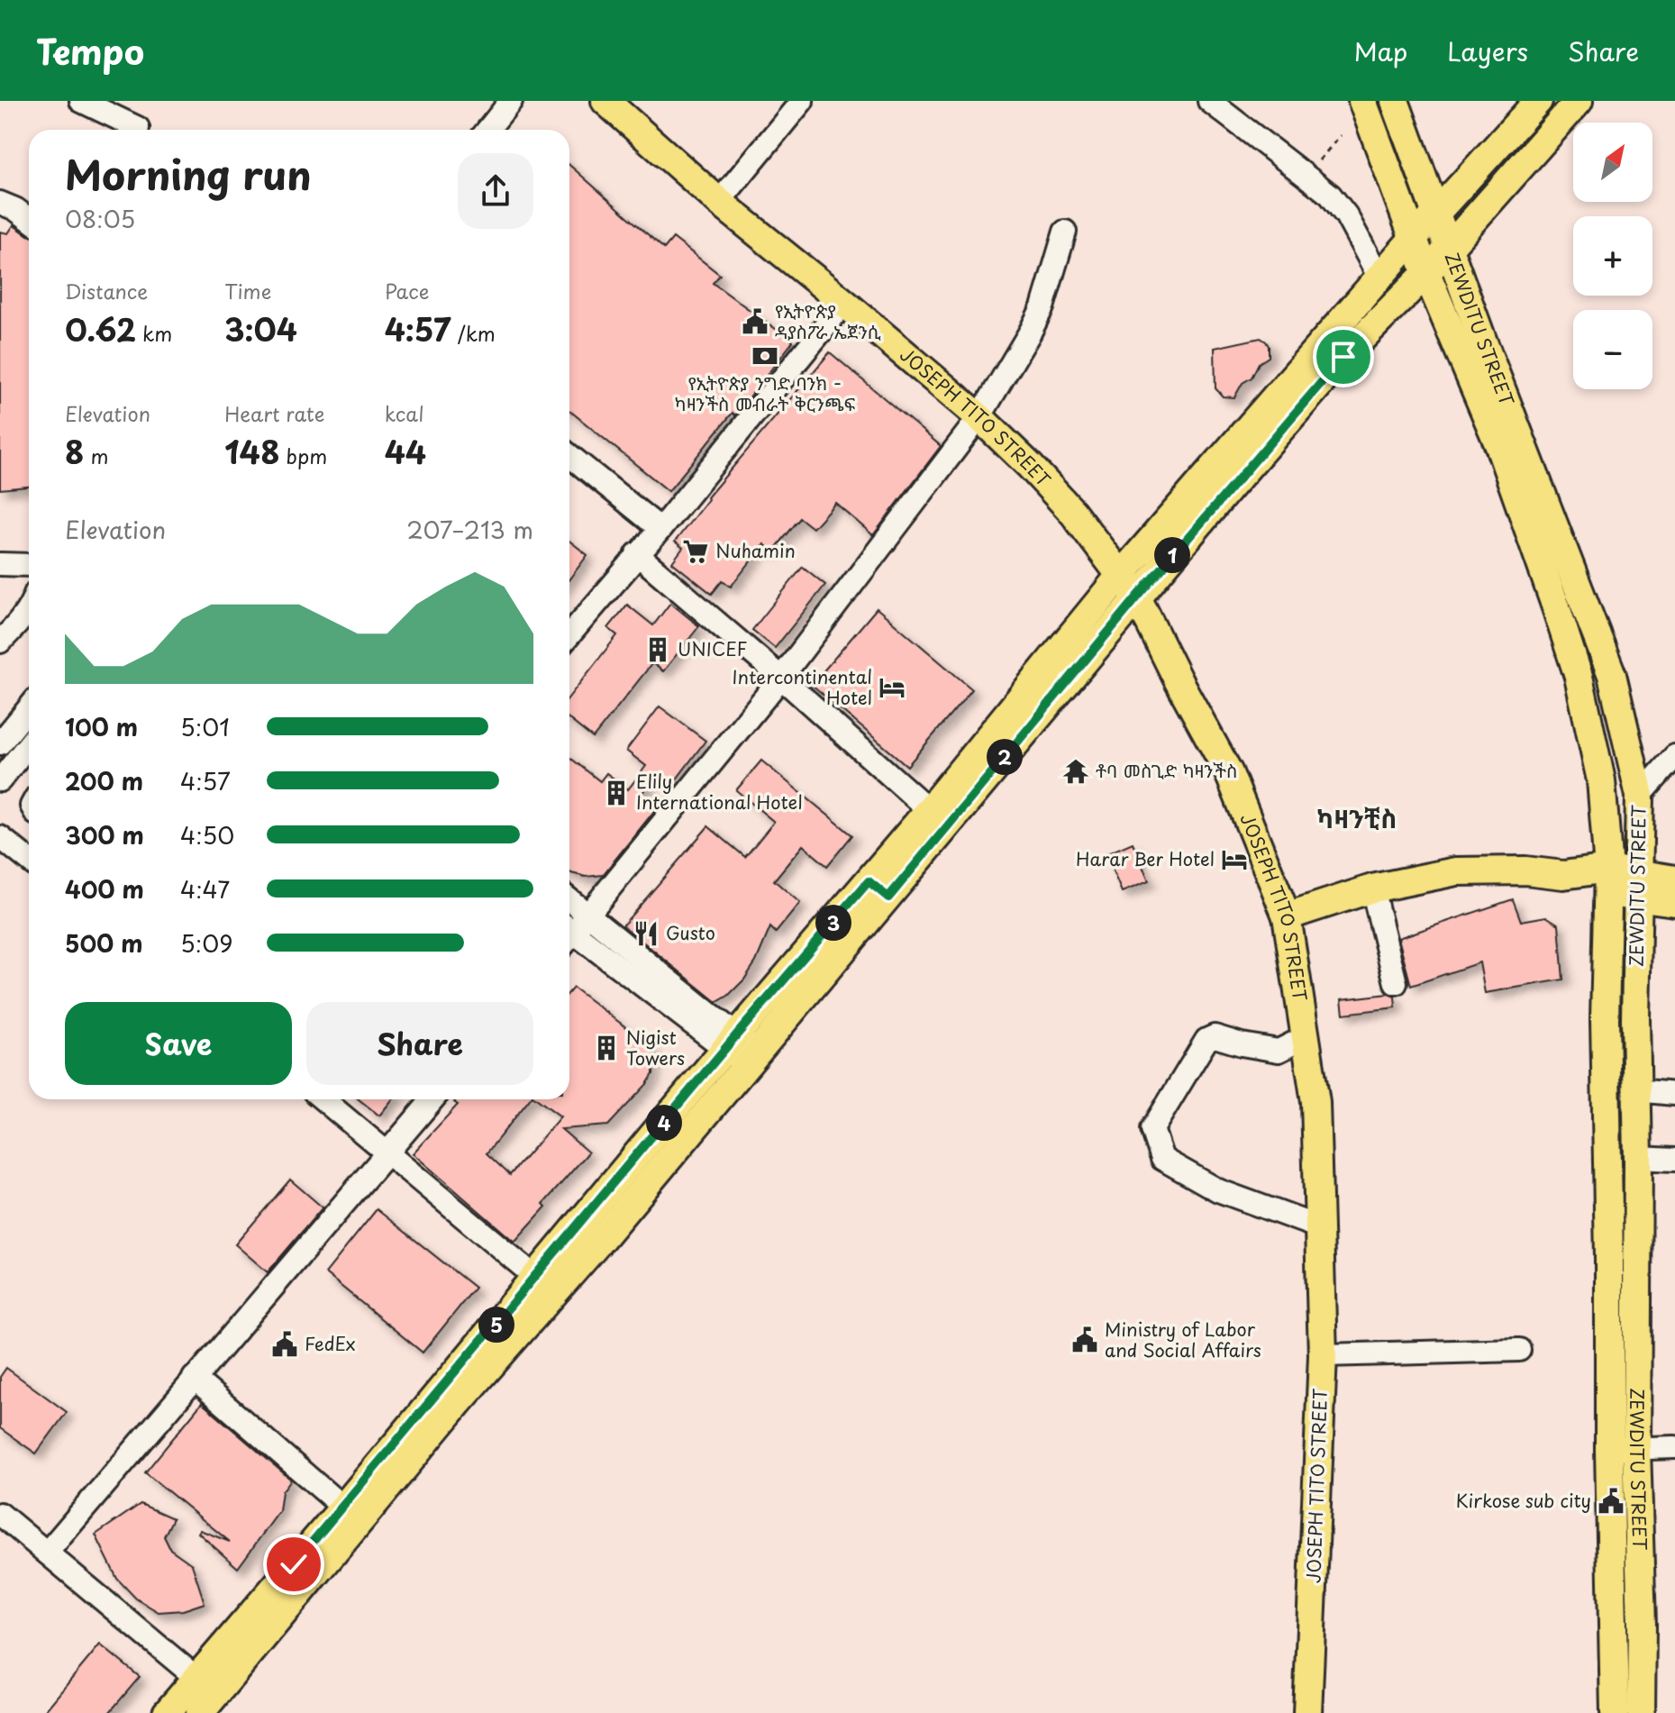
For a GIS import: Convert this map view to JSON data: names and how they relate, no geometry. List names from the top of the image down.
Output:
{
  "streets": {
    "main road": ["ZEWDITU STREET", "JOSEPH TITO STREET"]
  },
  "districts": ["ካዛንቺስ"],
  "places": {
    "public building": [
      "የኢትዮጵያ ዳያስፖራ ኤጀንሲ",
      "Ministry of Labor and Social Affairs",
      "FedEx",
      "Kirkose sub city"
    ],
    "bank": ["የኢትዮጵያ ንግድ ባንክ - ካዛንችስ መብራት ቅርንጫፍ"],
    "supermarket": ["Nuhamin"],
    "building": ["UNICEF", "Elily International Hotel", "Nigist Towers"],
    "hotel": ["Intercontinental Hotel", "Harar Ber Hotel"],
    "temple": ["ቶባ መስጊድ ካዛንችስ"],
    "restaurant": ["Gusto"]
  },
  "north": "top right",
  "page": {
    "header": "Tempo",
    "nav": ["Map", "Layers", "Share"],
    "map_buttons": ["+", "−"],
    "heading": ["Morning run", "08:05"],
    "stats": [
      ["Distance", "0.62 km"],
      ["Time", "3:04"],
      ["Pace", "4:57 /km"],
      ["Elevation", "8 m"],
      ["Heart rate", "148 bpm"],
      ["kcal", "44"]
    ],
    "chart": ["Elevation", "207–213 m"],
    "pins": [
      "1",
      "2",
      "3",
      "4",
      "5"
    ],
    "list": [
      {
        "name": "100 m",
        "note": "5:01"
      },
      {
        "name": "200 m",
        "note": "4:57"
      },
      {
        "name": "300 m",
        "note": "4:50"
      },
      {
        "name": "400 m",
        "note": "4:47"
      },
      {
        "name": "500 m",
        "note": "5:09"
      }
    ],
    "buttons": ["Save", "Share"]
  }
}
